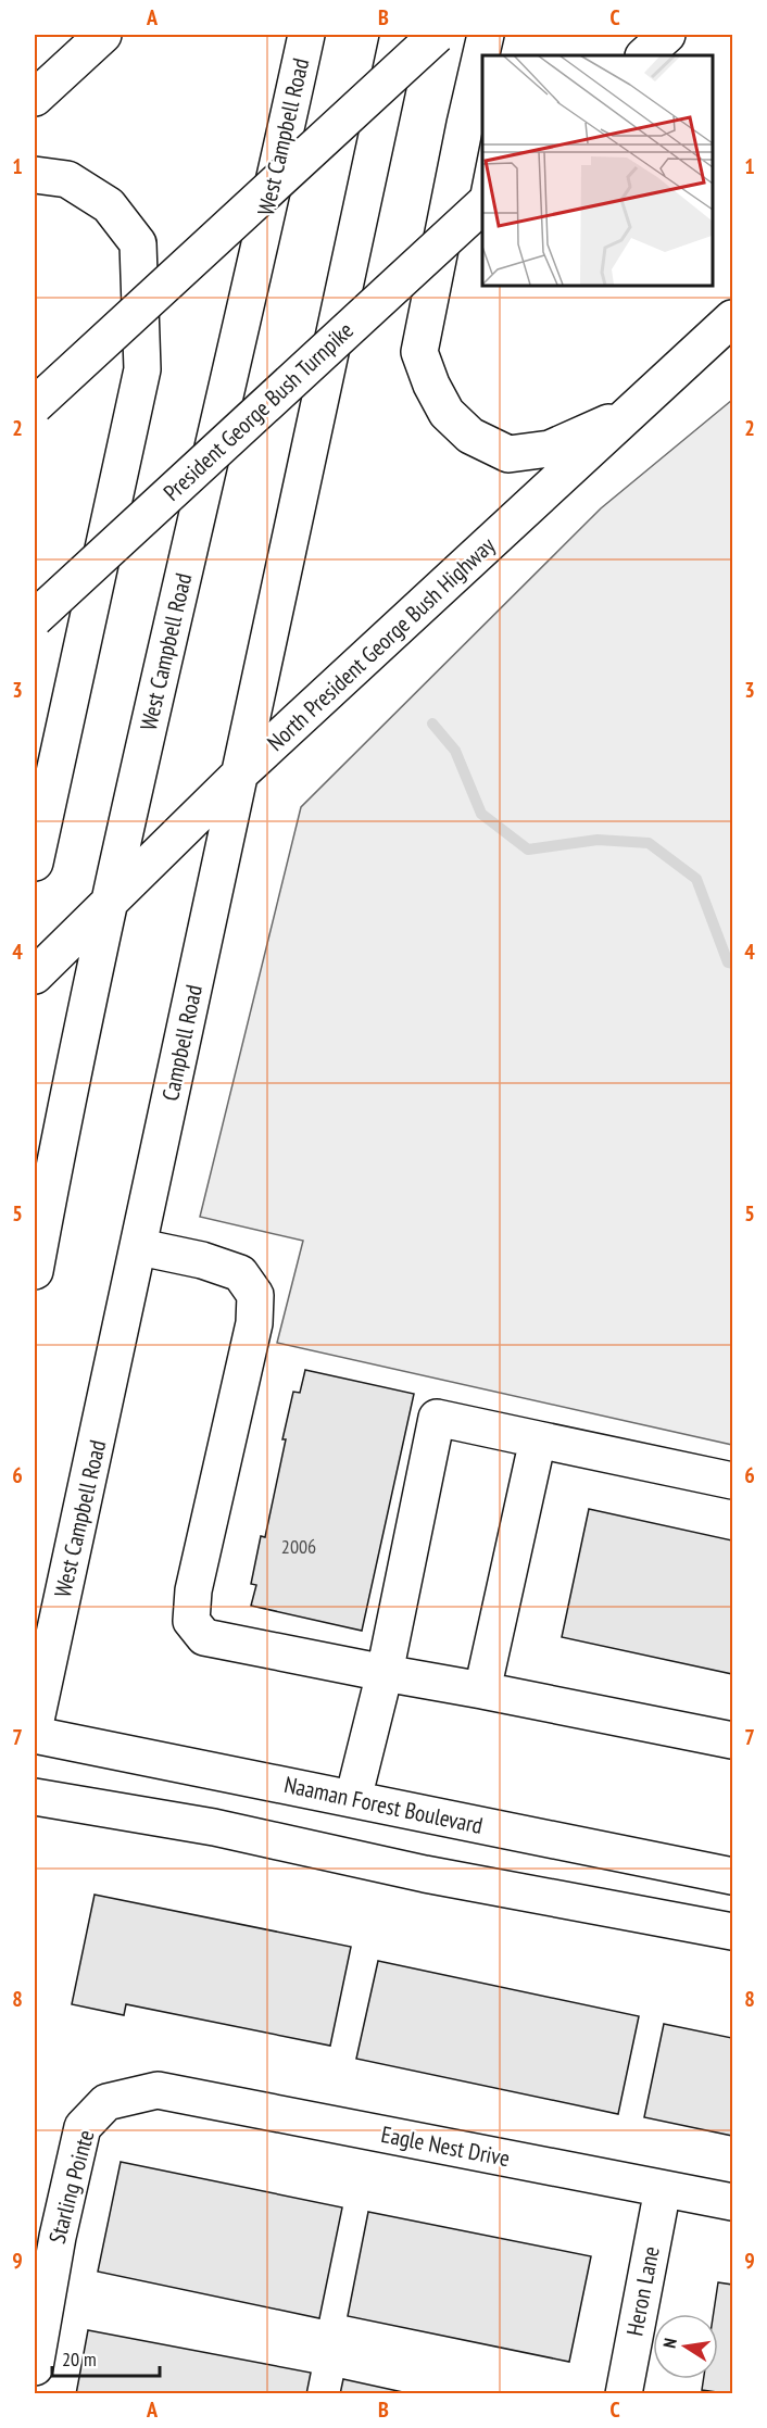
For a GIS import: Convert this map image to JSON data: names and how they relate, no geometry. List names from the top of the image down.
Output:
{
  "streets": {
    "main road": [
      "West Campbell Road",
      "President George Bush Turnpike",
      "North President George Bush Highway",
      "Campbell Road",
      "Naaman Forest Boulevard",
      "Eagle Nest Drive",
      "Starling Pointe",
      "Heron Lane"
    ]
  },
  "crossings": [
    ["West Campbell Road", "North President George Bush Highway"],
    ["West Campbell Road", "Campbell Road"],
    ["North President George Bush Highway", "Campbell Road"],
    ["Eagle Nest Drive", "Starling Pointe"],
    ["Eagle Nest Drive", "Heron Lane"]
  ],
  "house_numbers": ["2006"],
  "scale_bar": "20 m",
  "north": "left",
  "grid": {
    "columns": ["A", "B", "C"],
    "rows": [
      "1",
      "2",
      "3",
      "4",
      "5",
      "6",
      "7",
      "8",
      "9"
    ]
  }
}
